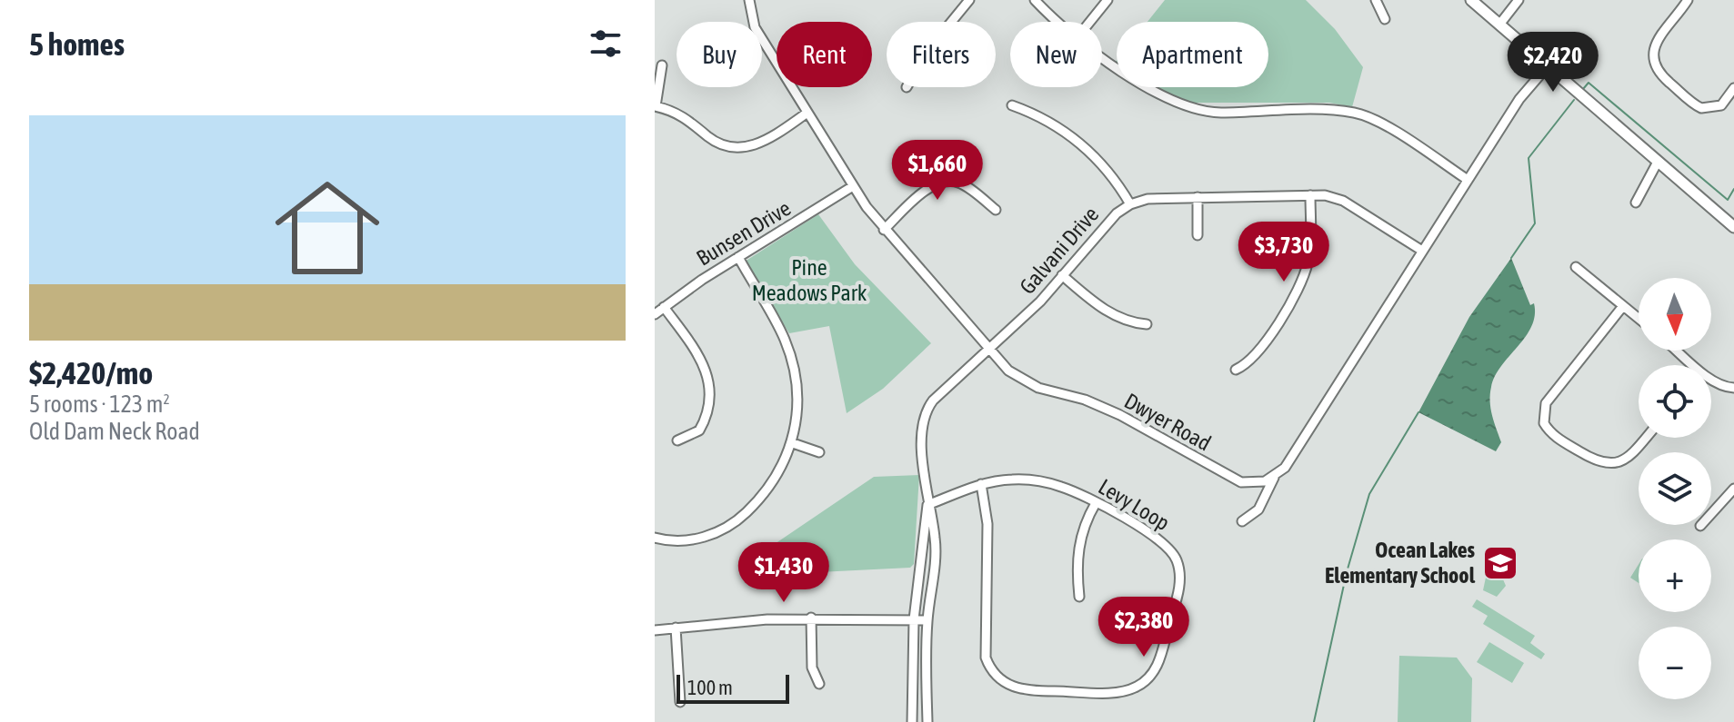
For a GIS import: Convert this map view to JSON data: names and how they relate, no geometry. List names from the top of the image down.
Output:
{
  "streets": {
    "street": [
      "Bunsen Drive",
      "Galvani Drive",
      "Dwyer Road",
      "Levy Loop"
    ]
  },
  "crossings": [
    ["Bunsen Drive", "Dwyer Road"],
    ["Galvani Drive", "Dwyer Road"],
    ["Galvani Drive", "Levy Loop"]
  ],
  "parks": ["Pine Meadows Park"],
  "places": {
    "school or university": ["Ocean Lakes Elementary School"]
  },
  "scale_bar": "100 m",
  "north": "bottom",
  "page": {
    "heading": "5 homes",
    "chip": [
      "Buy",
      "Rent",
      "Filters",
      "New",
      "Apartment"
    ],
    "price": [
      "$2,420",
      "$1,660",
      "$3,730",
      "$1,430",
      "$2,380"
    ],
    "list": [
      {
        "name": "$2,420/mo",
        "note": "5 rooms · 123 m² · Old Dam Neck Road"
      }
    ],
    "map_buttons": ["+", "−"],
    "scale": "100 m"
  }
}
